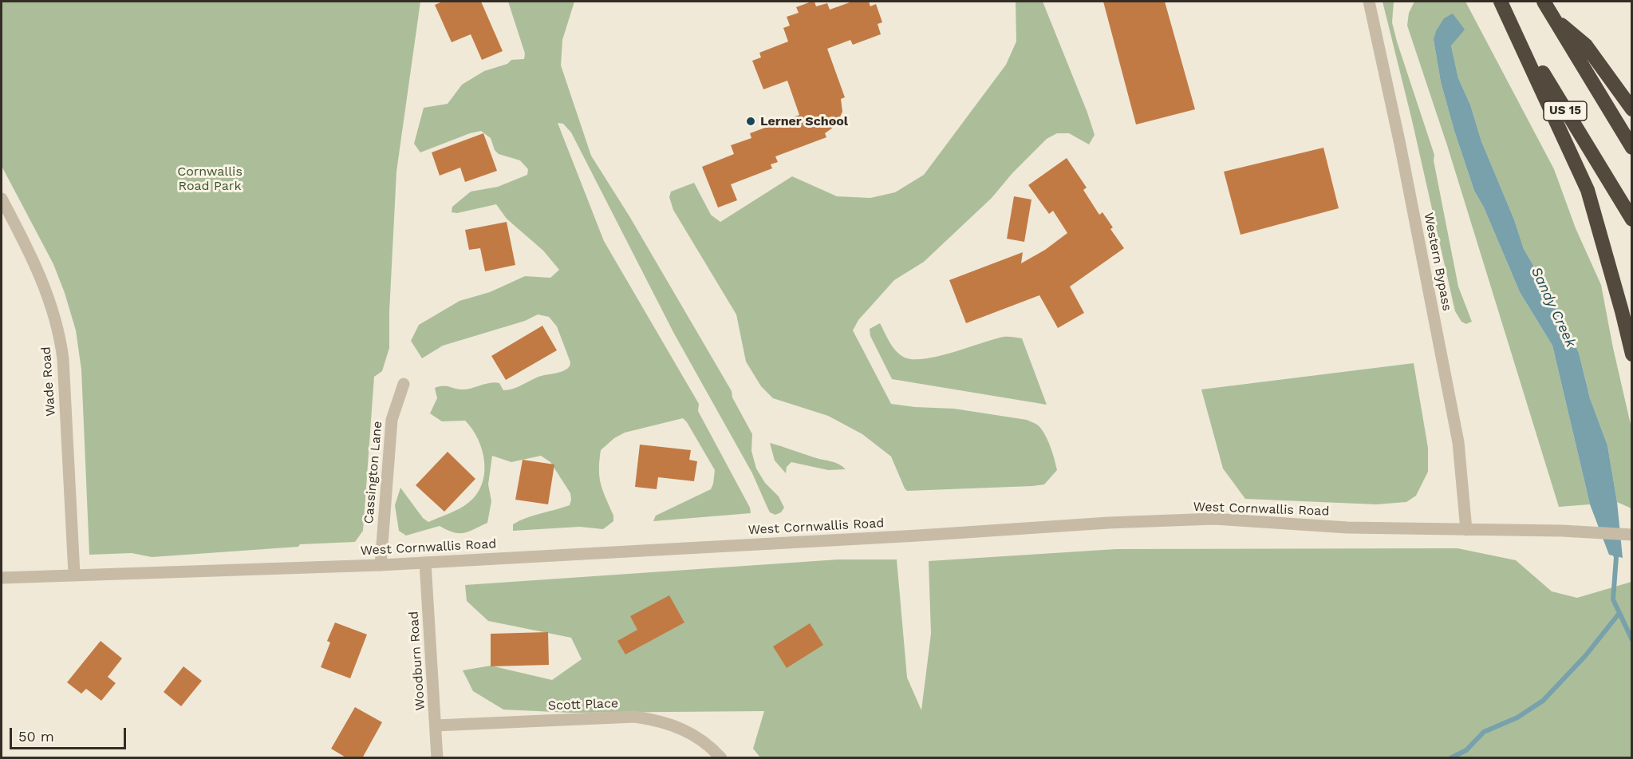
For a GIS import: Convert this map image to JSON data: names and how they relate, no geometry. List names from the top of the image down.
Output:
{
  "streets": {
    "highway": ["US 15"],
    "street": [
      "Western Bypass",
      "Wade Road",
      "Cassington Lane",
      "West Cornwallis Road",
      "Woodburn Road",
      "Scott Place"
    ]
  },
  "crossings": [
    ["Western Bypass", "West Cornwallis Road"],
    ["Wade Road", "West Cornwallis Road"],
    ["Cassington Lane", "West Cornwallis Road"],
    ["West Cornwallis Road", "Woodburn Road"],
    ["Woodburn Road", "Scott Place"]
  ],
  "water": ["Sandy Creek"],
  "parks": ["Cornwallis Road Park"],
  "places": ["Lerner School"],
  "scale_bar": "50 m"
}
